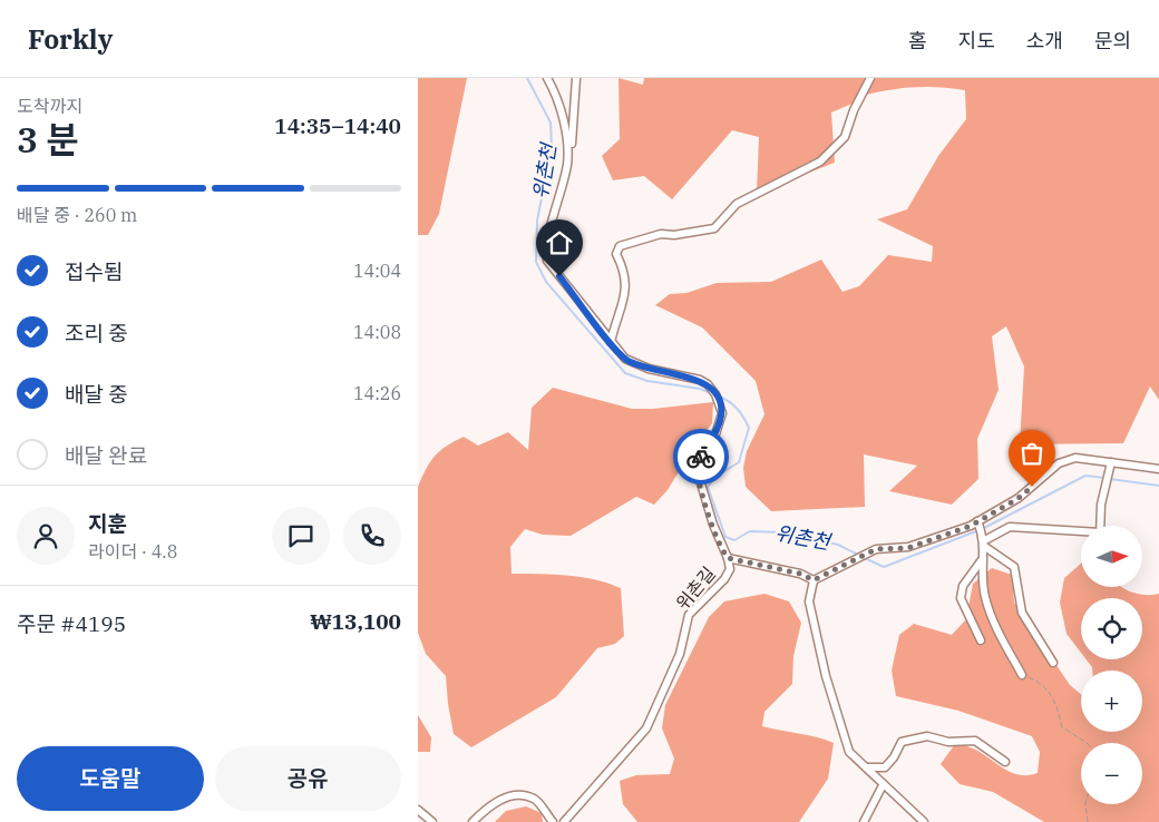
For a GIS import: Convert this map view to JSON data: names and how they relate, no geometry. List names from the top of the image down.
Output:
{
  "streets": {
    "street": ["위촌길"]
  },
  "water": ["위촌천"],
  "north": "right",
  "page": {
    "header": "Forkly",
    "nav": [
      "홈",
      "지도",
      "소개",
      "문의"
    ],
    "heading": ["3 분", "도착까지", "14:35–14:40"],
    "panel": [
      "지훈",
      "라이더 · 4.8",
      "주문 #4195",
      "₩13,100"
    ],
    "bar": "배달 중 · 260 m",
    "list": [
      ["접수됨", "14:04"],
      ["조리 중", "14:08"],
      ["배달 중", "14:26"],
      "배달 완료"
    ],
    "map_buttons": ["+", "−"],
    "buttons": ["도움말", "공유"]
  }
}
